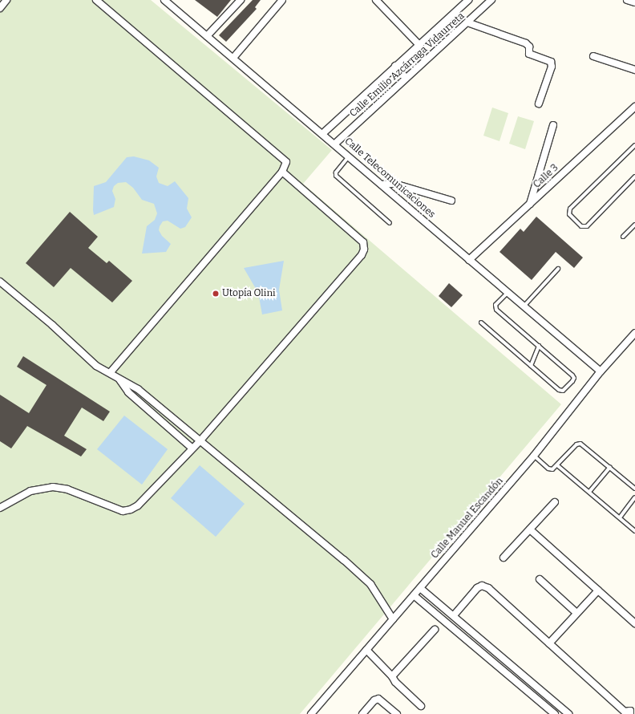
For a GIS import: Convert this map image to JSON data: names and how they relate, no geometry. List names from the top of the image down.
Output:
{
  "streets": {
    "street": [
      "Calle Emilio Azcárraga Vidaurreta",
      "Calle 3",
      "Calle Telecomunicaciones",
      "Calle Manuel Escandón"
    ]
  },
  "crossings": [
    ["Calle Emilio Azcárraga Vidaurreta", "Calle Telecomunicaciones"],
    ["Calle 3", "Calle Telecomunicaciones"],
    ["Calle Telecomunicaciones", "Calle Manuel Escandón"]
  ],
  "places": ["Utopía Olini"]
}
